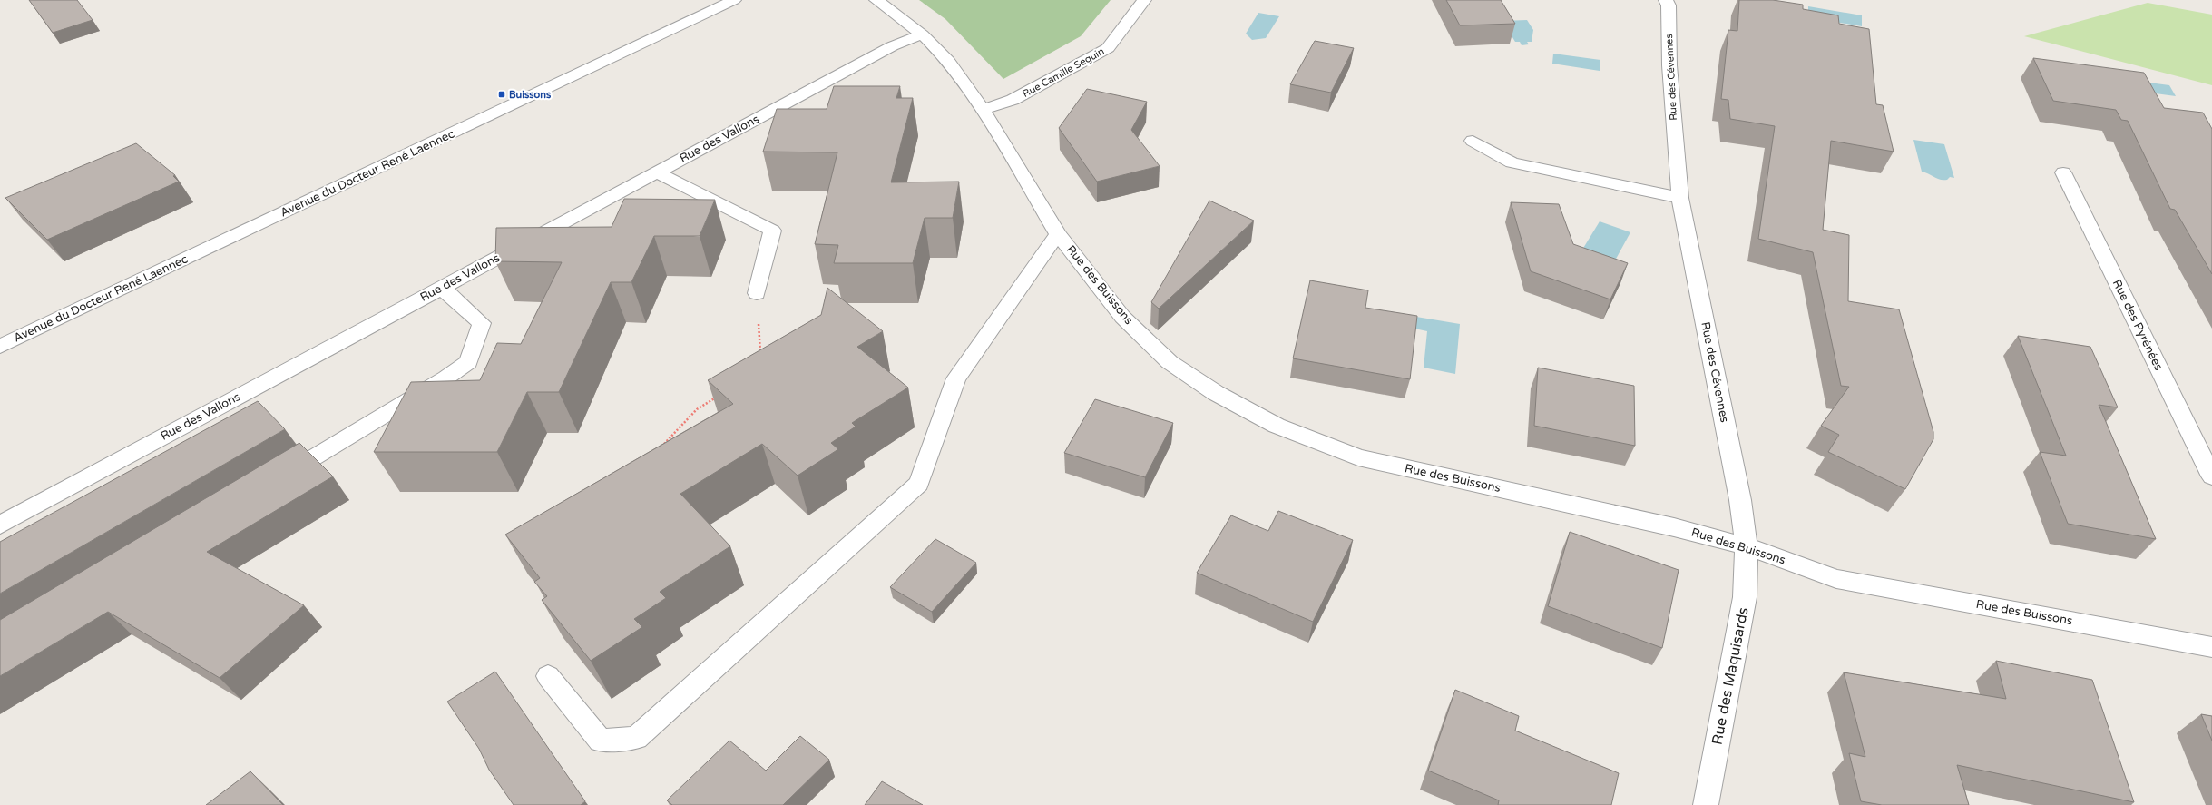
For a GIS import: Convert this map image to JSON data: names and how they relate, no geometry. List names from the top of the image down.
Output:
{
  "streets": {
    "street": [
      "Rue Camille Seguin",
      "Rue des Cévennes",
      "Rue des Vallons",
      "Avenue du Docteur René Laennec",
      "Rue des Buissons",
      "Rue des Pyrénées",
      "Rue des Maquisards"
    ]
  },
  "crossings": [
    ["Rue Camille Seguin", "Rue des Buissons"],
    ["Rue des Cévennes", "Rue des Buissons"],
    ["Rue des Cévennes", "Rue des Maquisards"],
    ["Rue des Vallons", "Rue des Buissons"],
    ["Rue des Buissons", "Rue des Maquisards"]
  ],
  "places": {
    "transit": ["Buissons"]
  }
}
